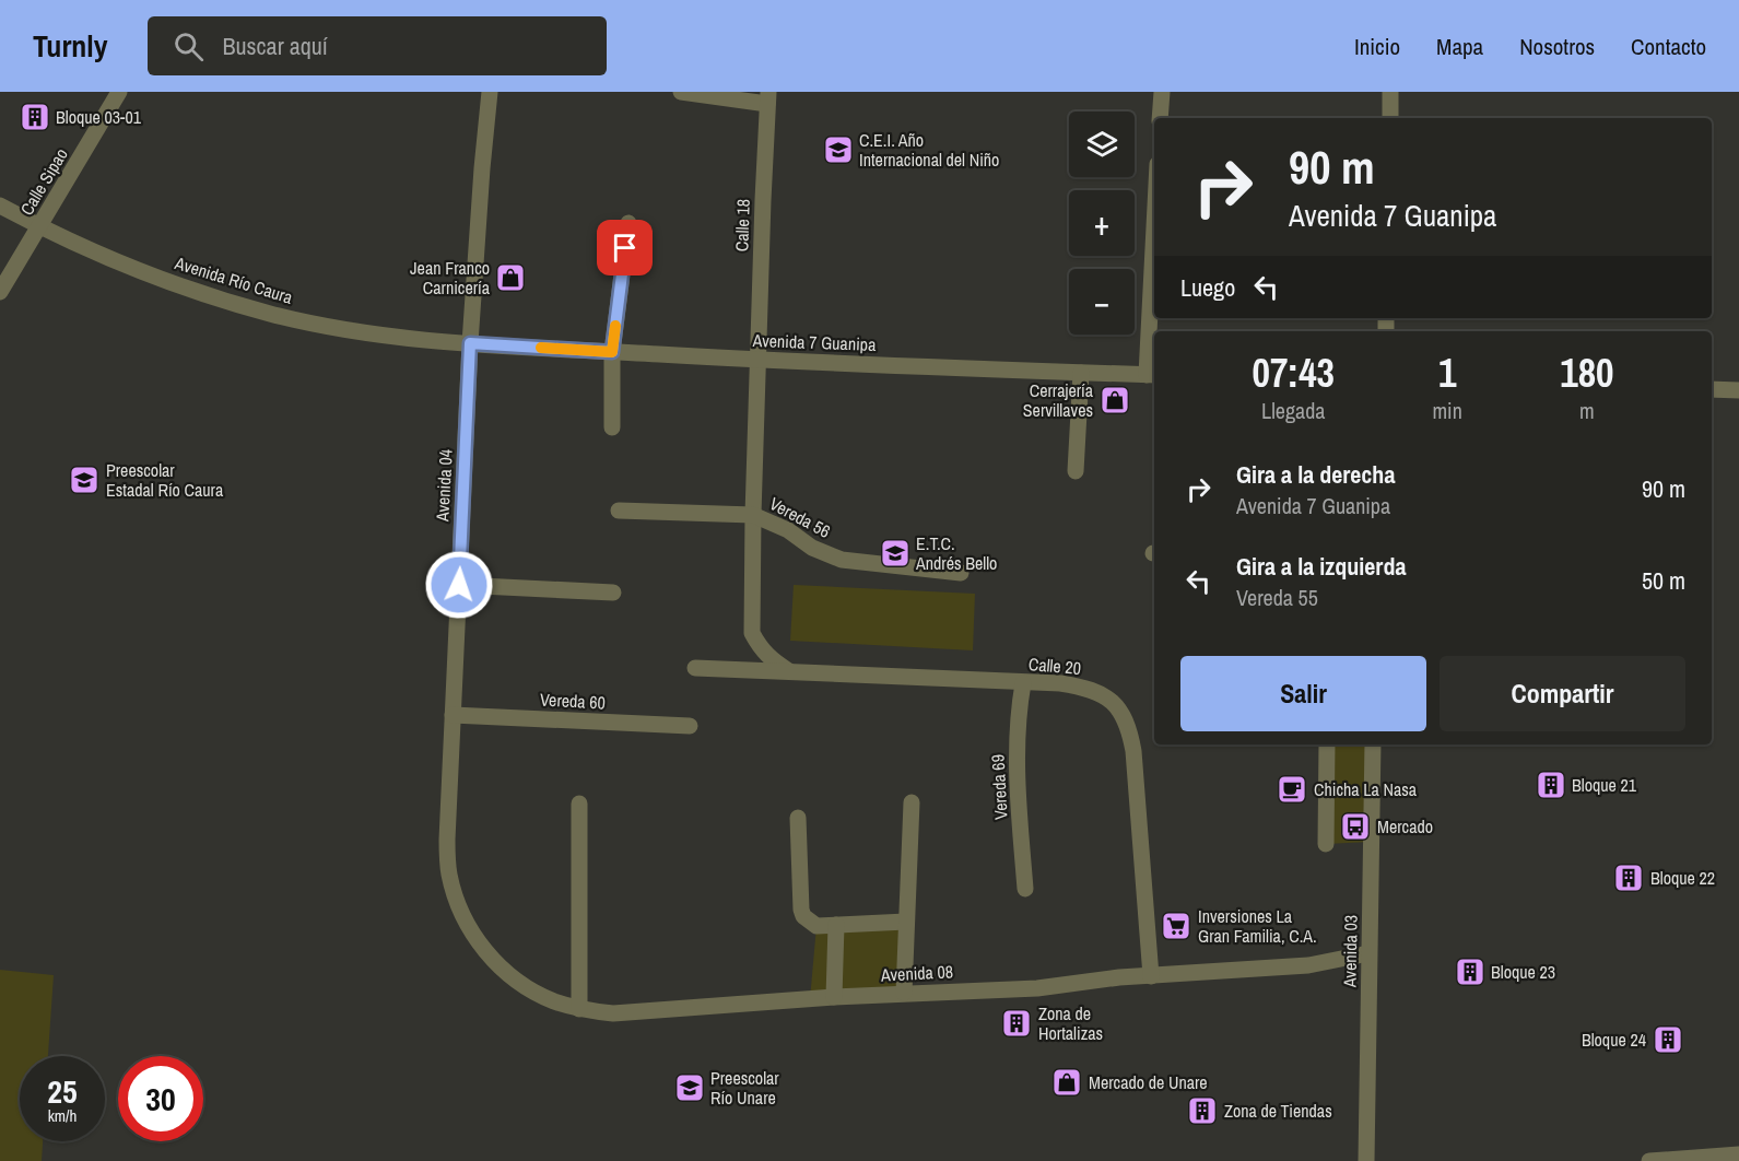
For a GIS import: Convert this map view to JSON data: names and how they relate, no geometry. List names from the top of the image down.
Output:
{
  "streets": {
    "street": [
      "Calle Sipao",
      "Calle 18",
      "Avenida Río Caura",
      "Avenida 7 Guanipa",
      "Avenida 04",
      "Vereda 56",
      "Calle 20",
      "Vereda 60",
      "Vereda 69",
      "Avenida 03",
      "Avenida 08"
    ]
  },
  "crossings": [
    ["Calle Sipao", "Avenida Río Caura"],
    ["Calle 18", "Avenida 7 Guanipa"],
    ["Avenida Río Caura", "Avenida 7 Guanipa"],
    ["Avenida Río Caura", "Avenida 04"],
    ["Avenida 7 Guanipa", "Avenida 04"],
    ["Avenida 04", "Vereda 60"],
    ["Avenida 04", "Avenida 08"],
    ["Calle 20", "Vereda 69"],
    ["Calle 20", "Avenida 08"],
    ["Avenida 03", "Avenida 08"]
  ],
  "places": {
    "building": [
      "Bloque 03-01",
      "Bloque 21",
      "Bloque 22",
      "Bloque 23",
      "Zona de Hortalizas",
      "Bloque 24",
      "Zona de Tiendas"
    ],
    "school or university": [
      "C.E.I. Año Internacional del Niño",
      "Preescolar Estadal Río Caura",
      "E.T.C. Andrés Bello",
      "Preescolar Río Unare"
    ],
    "shop": ["Jean Franco Carnicería", "Cerrajería Servillaves", "Mercado de Unare"],
    "cafe": ["Chicha La Nasa"],
    "bus stop": ["Mercado"],
    "supermarket": ["Inversiones La Gran Familia, C.A."]
  },
  "page": {
    "header": "Turnly",
    "search": "Buscar aquí",
    "nav": [
      "Inicio",
      "Mapa",
      "Nosotros",
      "Contacto"
    ],
    "map_buttons": ["+", "−"],
    "turn": ["90 m", "Avenida 7 Guanipa"],
    "then": "Luego",
    "eta": [
      "07:43",
      "Llegada",
      "1",
      "min",
      "180",
      "m"
    ],
    "list": [
      {
        "name": "Gira a la derecha",
        "note": "Avenida 7 Guanipa",
        "value": "90 m"
      },
      {
        "name": "Gira a la izquierda",
        "note": "Vereda 55",
        "value": "50 m"
      }
    ],
    "buttons": ["Salir", "Compartir"],
    "speed": "25 km/h",
    "limit": "30"
  }
}
